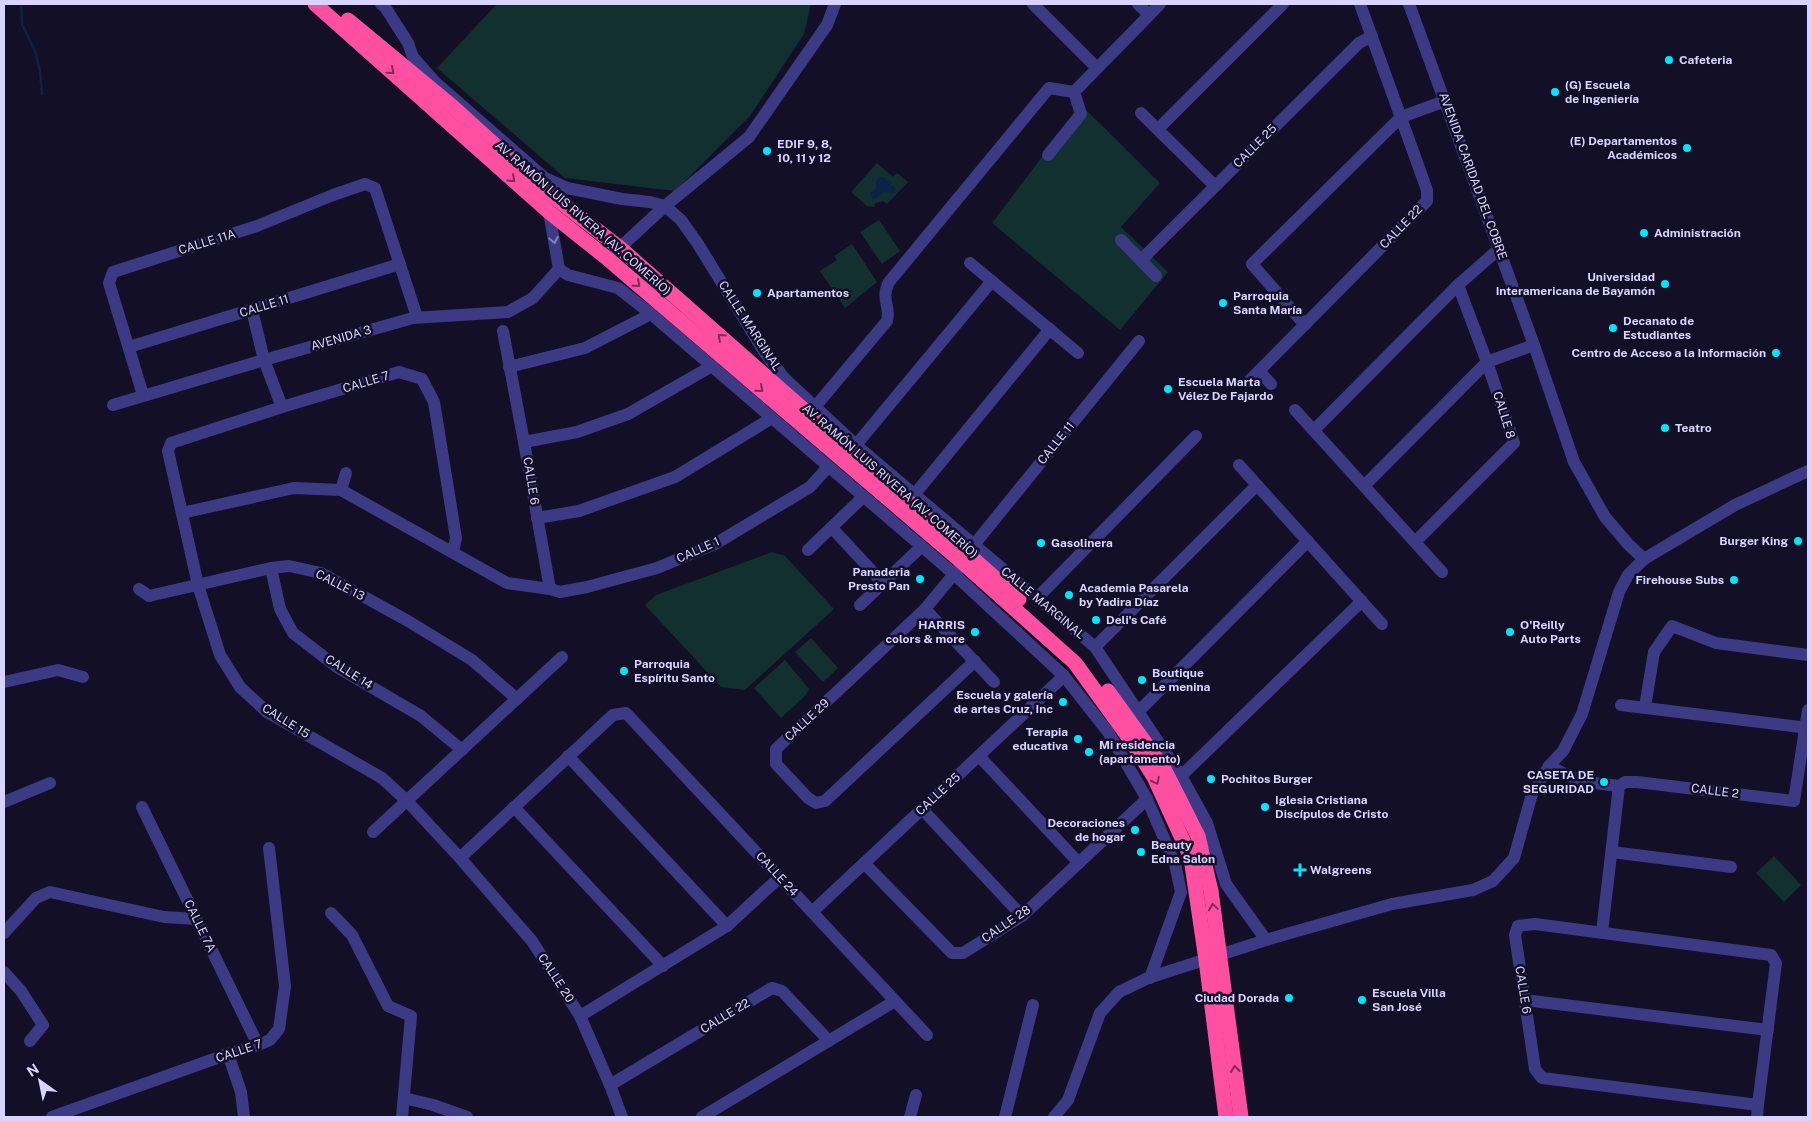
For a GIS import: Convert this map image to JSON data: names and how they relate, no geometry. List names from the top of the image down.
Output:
{
  "streets": {
    "highway": ["AV. RAMÓN LUIS RIVERA (AV. COMERÍO)"],
    "street": [
      "CALLE 25",
      "AVENIDA CARIDAD DEL COBRE",
      "CALLE 22",
      "CALLE 11A",
      "CALLE 11",
      "CALLE MARGINAL",
      "AVENIDA 3",
      "CALLE 7",
      "CALLE 8",
      "CALLE 6",
      "CALLE 1",
      "CALLE 13",
      "CALLE 14",
      "CALLE 29",
      "CALLE 15",
      "CALLE 2",
      "CALLE 24",
      "CALLE 28",
      "CALLE 7A",
      "CALLE 20"
    ]
  },
  "crossings": [
    ["CALLE 25", "CALLE 22"],
    ["CALLE 25", "CALLE MARGINAL"],
    ["CALLE 25", "CALLE 24"],
    ["CALLE 25", "CALLE 28"],
    ["AV. RAMÓN LUIS RIVERA (AV. COMERÍO)", "CALLE 11"],
    ["AV. RAMÓN LUIS RIVERA (AV. COMERÍO)", "CALLE MARGINAL"],
    ["AV. RAMÓN LUIS RIVERA (AV. COMERÍO)", "CALLE 29"],
    ["CALLE 22", "CALLE 20"],
    ["CALLE 11A", "CALLE 11"],
    ["CALLE 11", "CALLE MARGINAL"],
    ["CALLE 11", "CALLE 29"],
    ["CALLE MARGINAL", "AVENIDA 3"],
    ["CALLE MARGINAL", "CALLE 1"],
    ["CALLE MARGINAL", "CALLE 29"],
    ["CALLE MARGINAL", "CALLE 28"],
    ["CALLE 7", "CALLE 15"],
    ["CALLE 7", "CALLE 7A"],
    ["CALLE 6", "CALLE 1"],
    ["CALLE 13", "CALLE 14"],
    ["CALLE 13", "CALLE 15"],
    ["CALLE 15", "CALLE 20"]
  ],
  "places": {
    "other": [
      "Cafeteria",
      "(G) Escuela de Ingeniería",
      "(E) Departamentos Académicos",
      "EDIF 9, 8, 10, 11 y 12",
      "Administración",
      "Universidad Interamericana de Bayamón",
      "Apartamentos",
      "Parroquia Santa María",
      "Decanato de Estudiantes",
      "Centro de Acceso a la Información",
      "Escuela Marta Vélez De Fajardo",
      "Teatro",
      "Burger King",
      "Gasolinera",
      "Panaderia Presto Pan",
      "Firehouse Subs",
      "Academia Pasarela by Yadira Díaz",
      "Deli's Café",
      "HARRIS colors & more",
      "O'Reilly Auto Parts",
      "Parroquia Espíritu Santo",
      "Boutique Le menina",
      "Escuela y galería de artes Cruz, Inc",
      "Terapia educativa",
      "Mi residencia (apartamento)",
      "Pochitos Burger",
      "CASETA DE SEGURIDAD",
      "Iglesia Cristiana Discípulos de Cristo",
      "Decoraciones de hogar",
      "Beauty Edna Salon",
      "Ciudad Dorada",
      "Escuela Villa San José"
    ],
    "health": ["Walgreens"]
  },
  "north": "top left"
}
